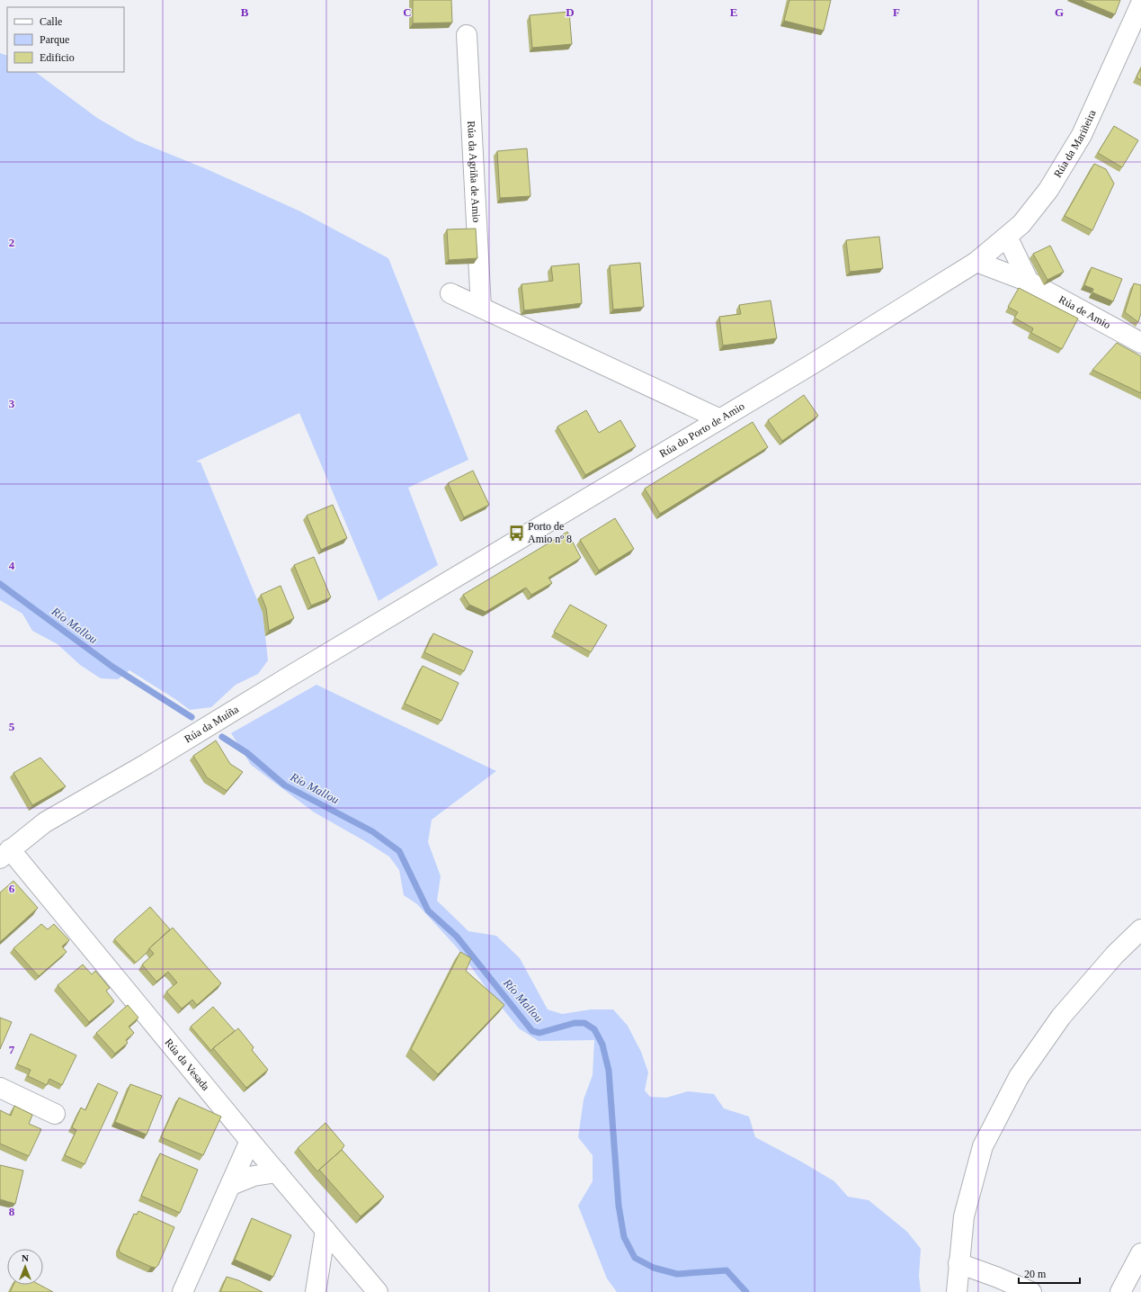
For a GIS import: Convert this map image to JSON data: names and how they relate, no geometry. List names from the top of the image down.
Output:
{
  "streets": {
    "main road": [
      "Rúa da Mariñeira",
      "Rúa da Agriña de Amio",
      "Rúa de Amio",
      "Rúa do Porto de Amio",
      "Rúa da Muíña",
      "Rúa da Vesada"
    ]
  },
  "crossings": [
    ["Rúa da Mariñeira", "Rúa de Amio"],
    ["Rúa da Mariñeira", "Rúa do Porto de Amio"],
    ["Rúa de Amio", "Rúa do Porto de Amio"],
    ["Rúa do Porto de Amio", "Rúa da Muíña"],
    ["Rúa da Muíña", "Rúa da Vesada"]
  ],
  "water": ["Río Mallou"],
  "places": {
    "bus stop": ["Porto de Amio nº 8"]
  },
  "legend": ["Calle", "Parque", "Edificio"],
  "scale_bar": "20 m",
  "north": "top",
  "grid": {
    "columns": [
      "B",
      "C",
      "D",
      "E",
      "F",
      "G"
    ],
    "rows": [
      "2",
      "3",
      "4",
      "5",
      "6",
      "7",
      "8"
    ]
  }
}
